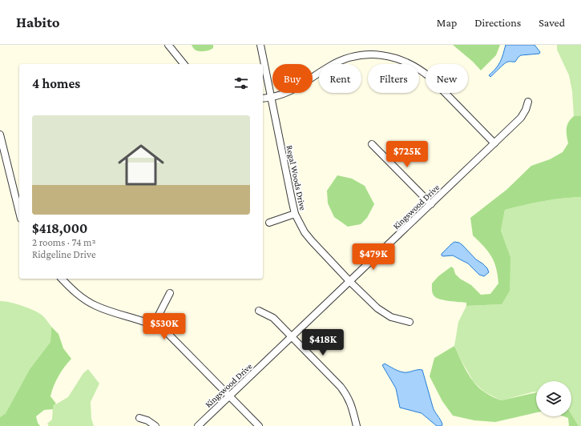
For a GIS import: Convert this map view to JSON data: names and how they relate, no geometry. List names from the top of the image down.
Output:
{
  "streets": {
    "street": ["Regal Woods Drive", "Kingswood Drive"]
  },
  "crossings": [
    ["Regal Woods Drive", "Kingswood Drive"]
  ],
  "page": {
    "header": "Habito",
    "nav": ["Map", "Directions", "Saved"],
    "chip": [
      "Buy",
      "Rent",
      "Filters",
      "New"
    ],
    "heading": "4 homes",
    "list": [
      {
        "name": "$418,000",
        "note": "2 rooms · 74 m² · Ridgeline Drive"
      }
    ],
    "price": [
      "$725K",
      "$479K",
      "$530K",
      "$418K"
    ]
  }
}
